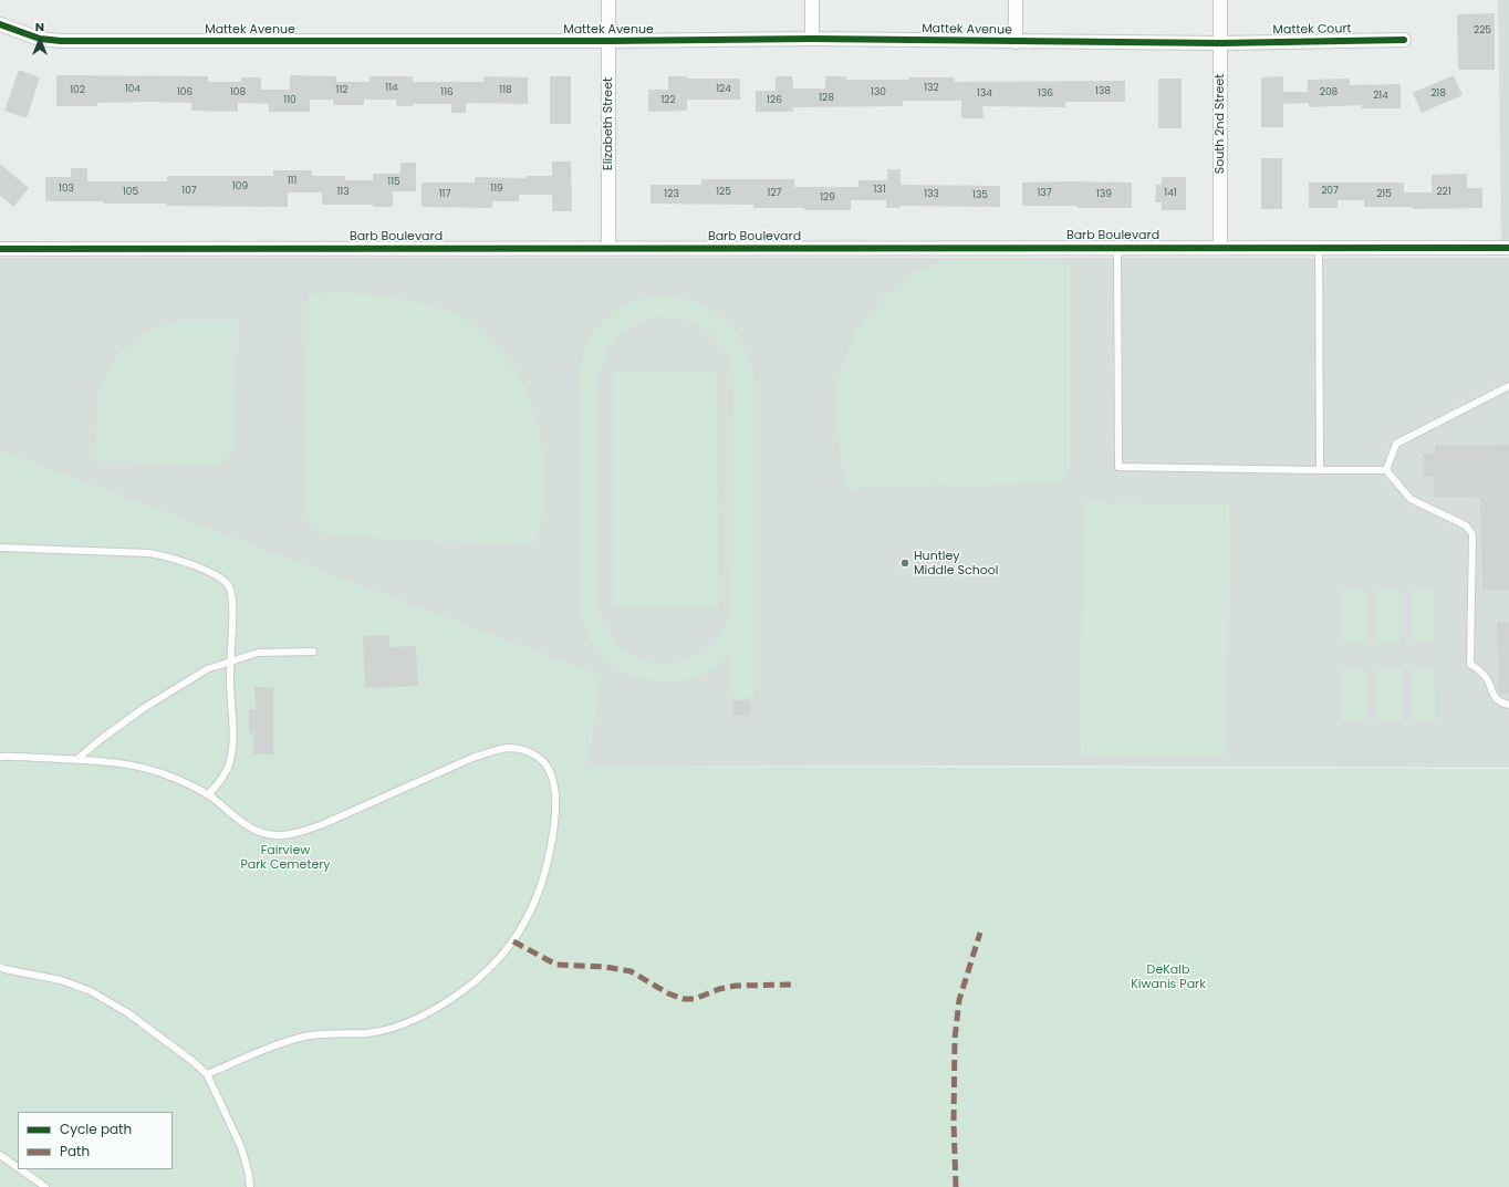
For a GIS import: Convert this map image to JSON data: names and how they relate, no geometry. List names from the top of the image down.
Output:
{
  "streets": {
    "street": [
      "Mattek Avenue",
      "Mattek Court",
      "Elizabeth Street",
      "South 2nd Street",
      "Barb Boulevard"
    ]
  },
  "crossings": [
    ["Mattek Avenue", "Mattek Court"],
    ["Mattek Avenue", "Elizabeth Street"],
    ["Mattek Avenue", "South 2nd Street"],
    ["Mattek Court", "South 2nd Street"],
    ["Elizabeth Street", "Barb Boulevard"],
    ["South 2nd Street", "Barb Boulevard"]
  ],
  "parks": ["Fairview Park Cemetery", "DeKalb Kiwanis Park"],
  "places": ["Huntley Middle School"],
  "house_numbers": [
    "225",
    "114",
    "132",
    "104",
    "124",
    "102",
    "112",
    "118",
    "138",
    "106",
    "108",
    "116",
    "130",
    "208",
    "134",
    "136",
    "218",
    "214",
    "128",
    "110",
    "122",
    "126",
    "111",
    "115",
    "109",
    "103",
    "119",
    "131",
    "107",
    "207",
    "105",
    "113",
    "125",
    "221",
    "127",
    "137",
    "141",
    "117",
    "123",
    "133",
    "139",
    "215",
    "135",
    "129"
  ],
  "legend": ["Cycle path", "Path"],
  "north": "top"
}
